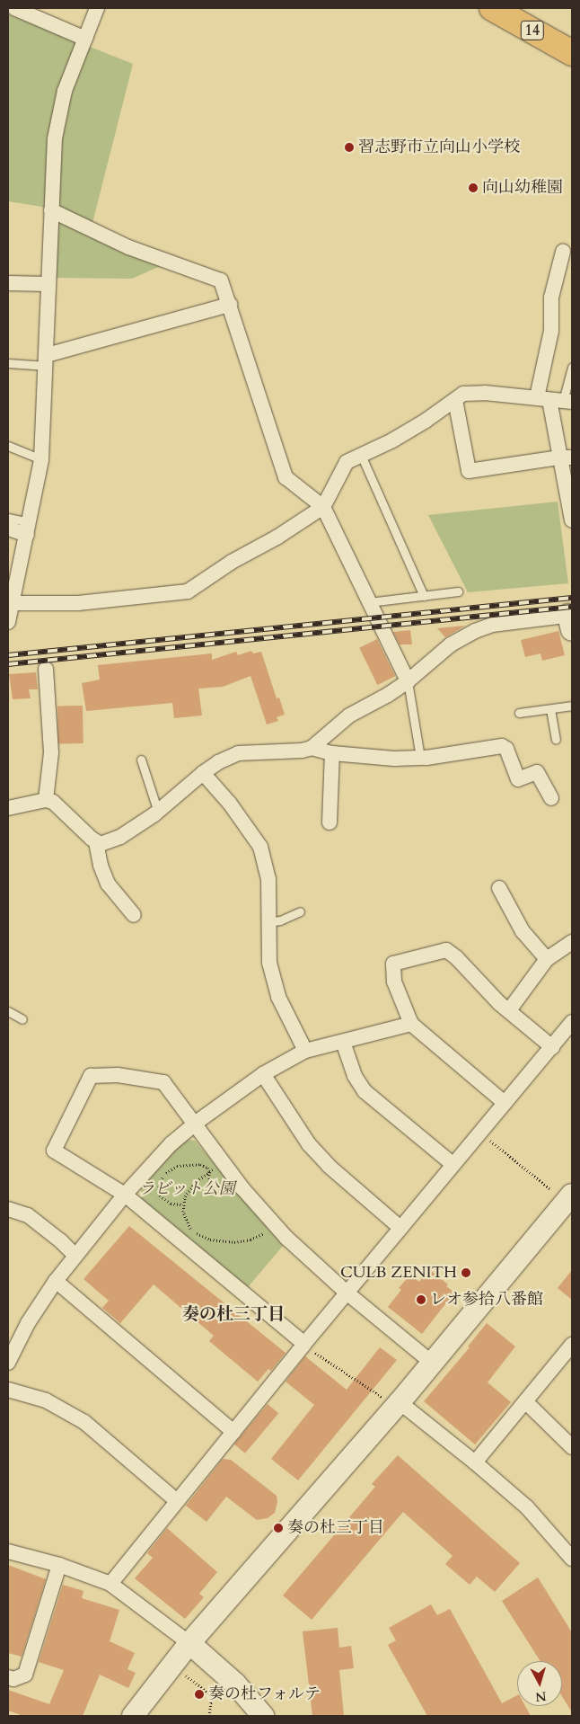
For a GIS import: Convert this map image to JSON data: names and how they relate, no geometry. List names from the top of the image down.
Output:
{
  "streets": {
    "highway": ["14"]
  },
  "districts": ["奏の杜三丁目"],
  "parks": ["ラビット公園"],
  "places": [
    "習志野市立向山小学校",
    "向山幼稚園",
    "CULB ZENITH",
    "レオ参拾八番館",
    "奏の杜三丁目",
    "奏の杜フォルテ"
  ],
  "north": "bottom"
}
